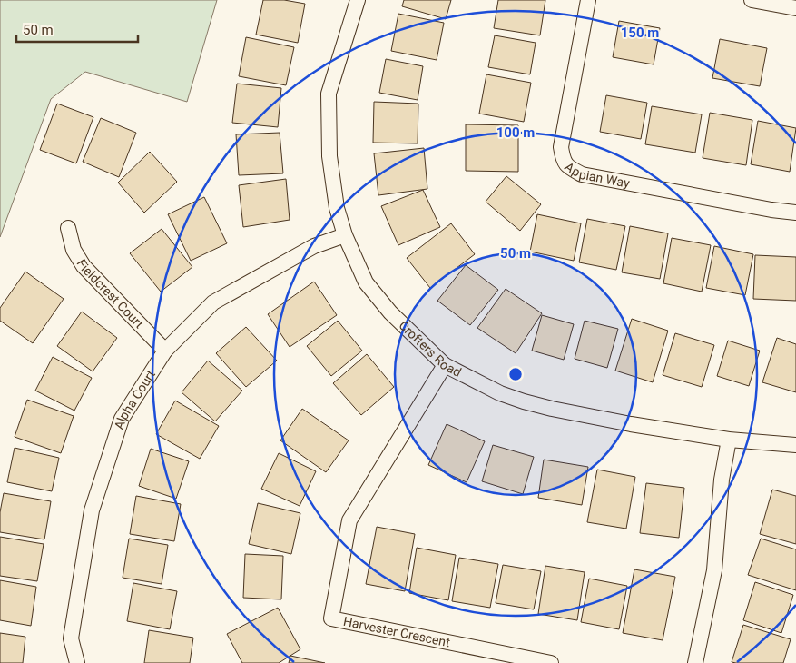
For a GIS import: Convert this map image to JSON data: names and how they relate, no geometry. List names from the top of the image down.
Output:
{
  "streets": {
    "street": [
      "Appian Way",
      "Fieldcrest Court",
      "Crofters Road",
      "Alpha Court",
      "Harvester Crescent"
    ]
  },
  "crossings": [
    ["Fieldcrest Court", "Alpha Court"],
    ["Crofters Road", "Alpha Court"],
    ["Crofters Road", "Harvester Crescent"]
  ],
  "scale_bar": "50 m",
  "rings": ["150 m", "100 m", "50 m"]
}
